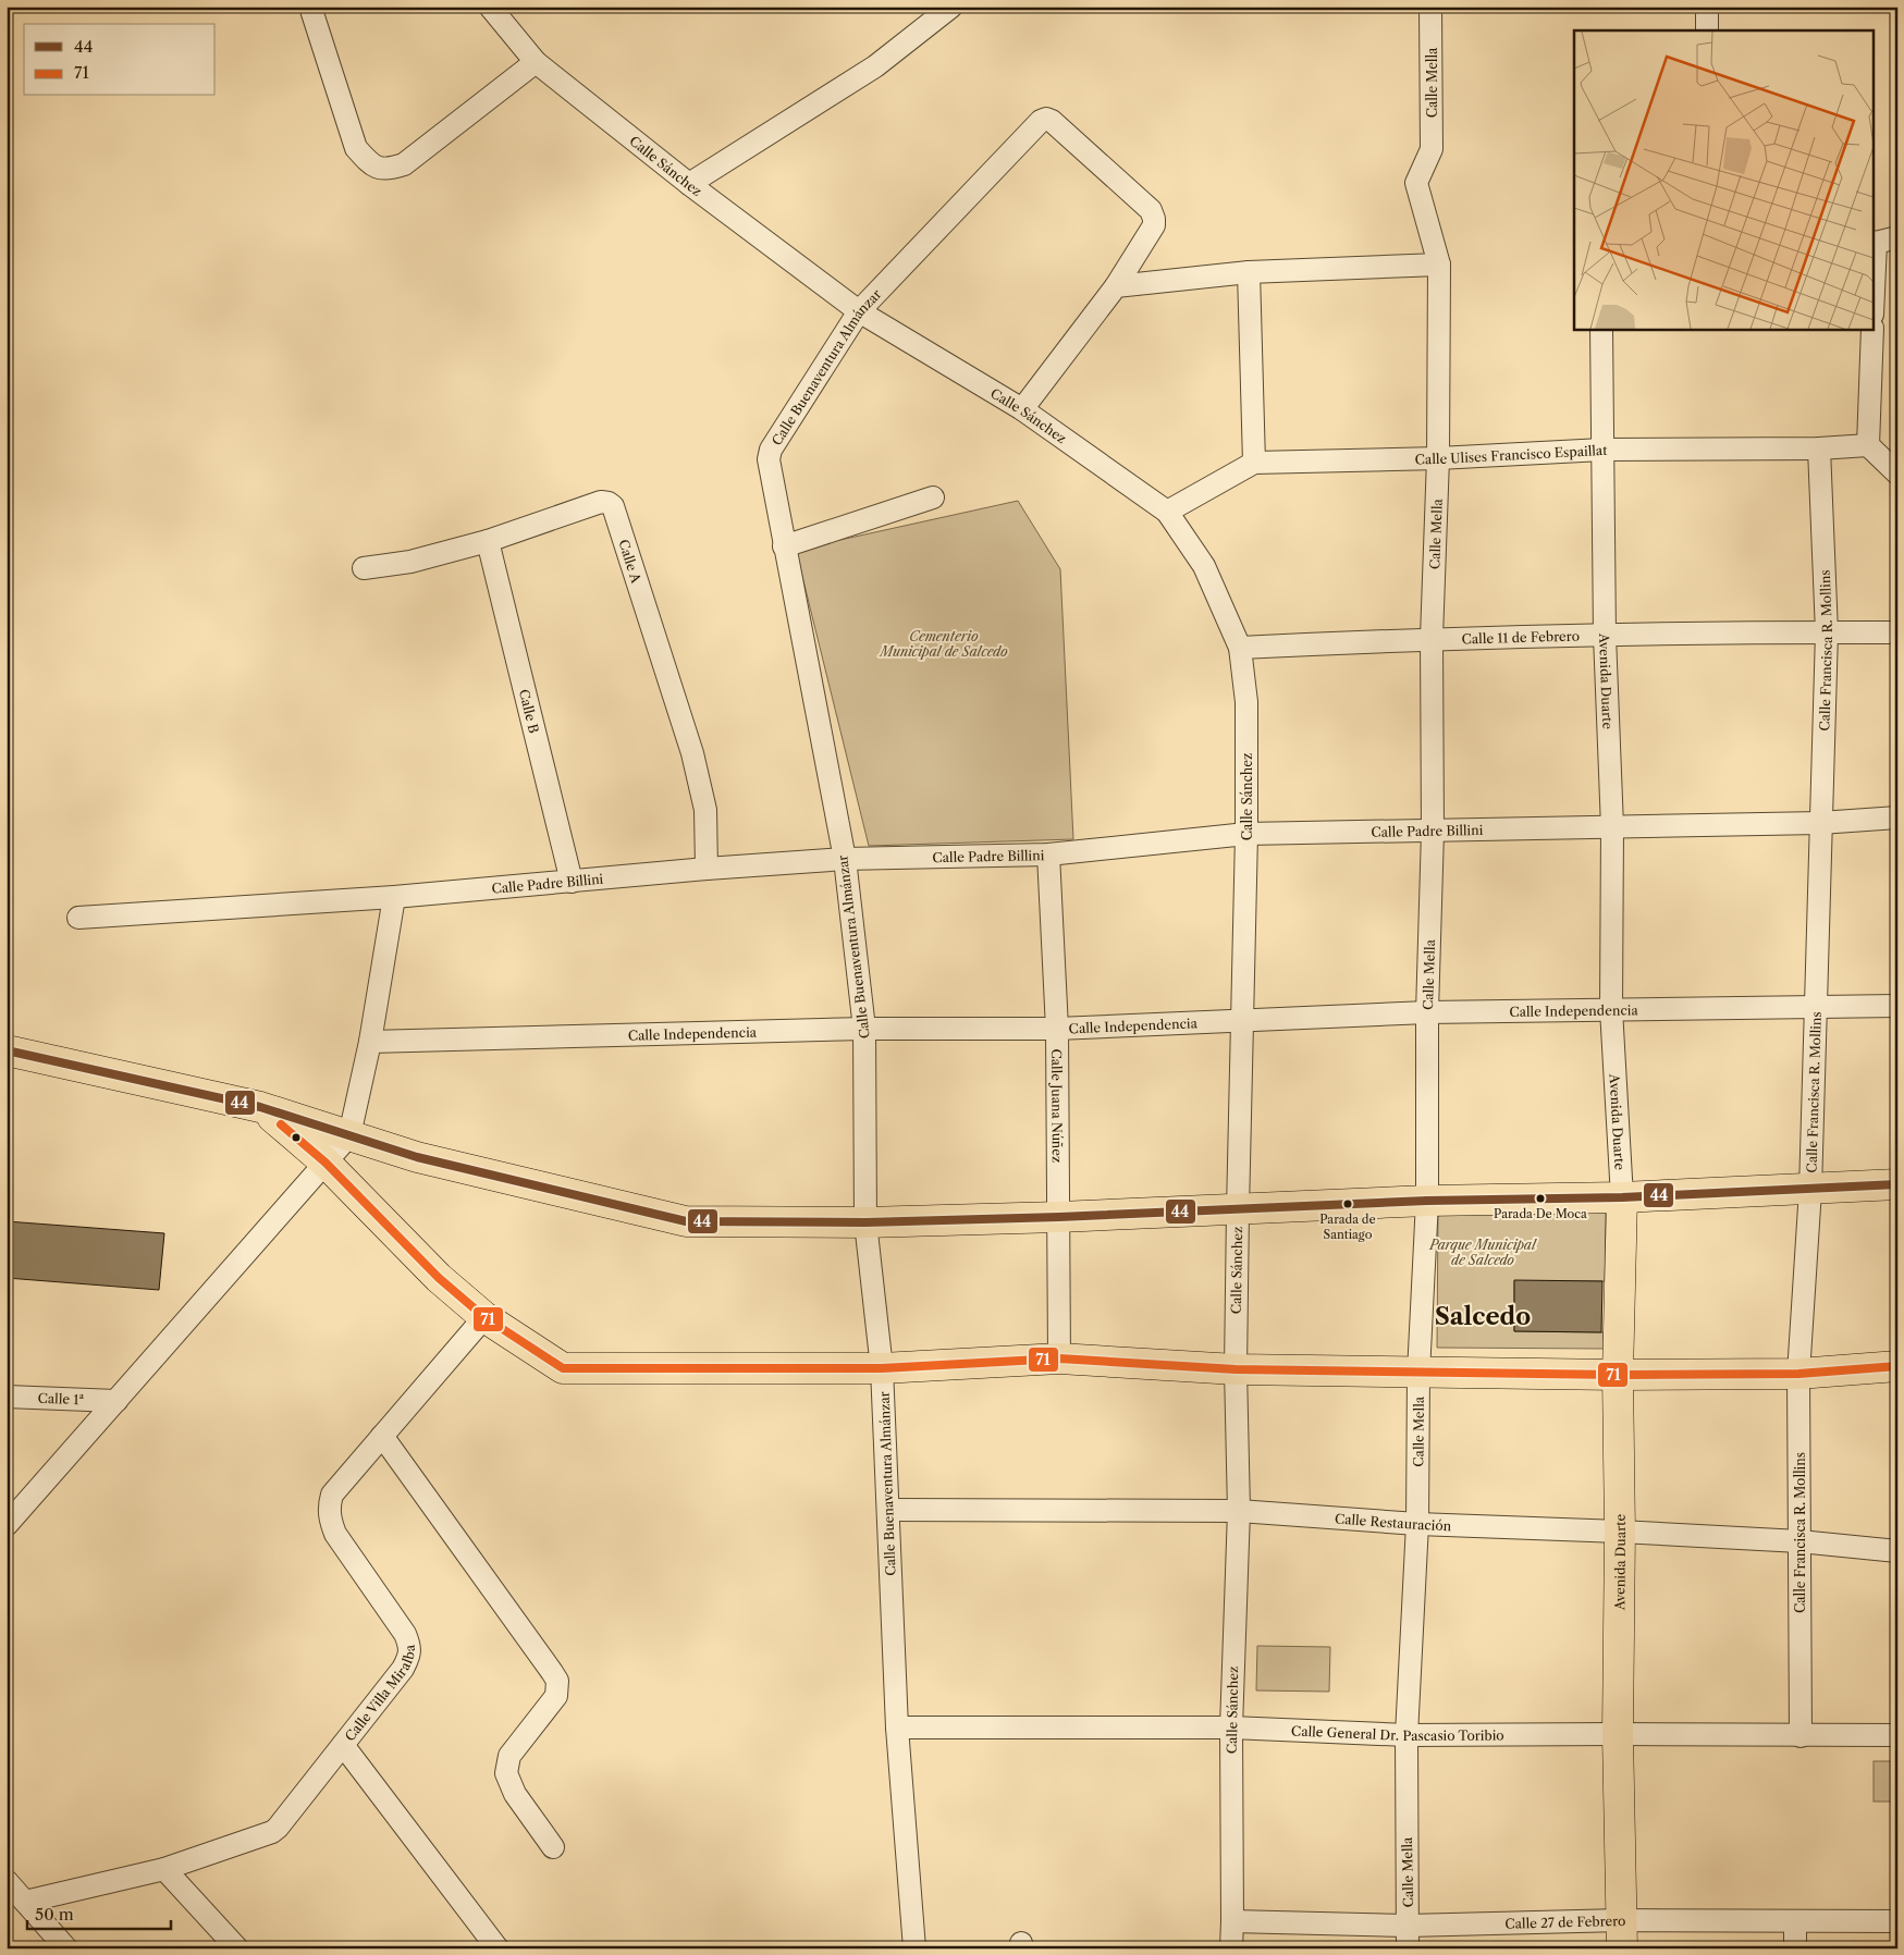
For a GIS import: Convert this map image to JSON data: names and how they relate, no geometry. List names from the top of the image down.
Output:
{
  "streets": {
    "main road": ["Avenida Duarte"],
    "street": [
      "Calle Mella",
      "Calle Sánchez",
      "Calle Buenaventura Almánzar",
      "Calle Ulises Francisco Espaillat",
      "Calle A",
      "Calle 11 de Febrero",
      "Calle Francisca R. Mollins",
      "Calle B",
      "Calle Padre Billini",
      "Calle Independencia",
      "Calle Juana Núñez",
      "Calle 1ª",
      "Calle Restauración",
      "Calle Villa Miralba",
      "Calle General Dr. Pascasio Toribio",
      "Calle 27 de Febrero"
    ]
  },
  "crossings": [
    ["Calle Mella", "Calle Ulises Francisco Espaillat"],
    ["Calle Mella", "Calle 11 de Febrero"],
    ["Calle Mella", "Calle Padre Billini"],
    ["Calle Mella", "Calle Independencia"],
    ["Calle Mella", "Calle Restauración"],
    ["Calle Mella", "Calle General Dr. Pascasio Toribio"],
    ["Calle Mella", "Calle 27 de Febrero"],
    ["Calle Sánchez", "Calle Buenaventura Almánzar"],
    ["Calle Sánchez", "Calle Ulises Francisco Espaillat"],
    ["Calle Sánchez", "Calle 11 de Febrero"],
    ["Calle Sánchez", "Calle Padre Billini"],
    ["Calle Sánchez", "Calle Independencia"],
    ["Calle Sánchez", "Calle Restauración"],
    ["Calle Sánchez", "Calle General Dr. Pascasio Toribio"],
    ["Calle Sánchez", "Calle 27 de Febrero"],
    ["Calle Buenaventura Almánzar", "Calle Padre Billini"],
    ["Calle Buenaventura Almánzar", "Calle Independencia"],
    ["Calle Buenaventura Almánzar", "Calle Restauración"],
    ["Calle Buenaventura Almánzar", "Calle General Dr. Pascasio Toribio"],
    ["Calle Ulises Francisco Espaillat", "Calle Francisca R. Mollins"],
    ["Calle Ulises Francisco Espaillat", "Avenida Duarte"],
    ["Calle A", "Calle B"],
    ["Calle A", "Calle Padre Billini"],
    ["Calle 11 de Febrero", "Calle Francisca R. Mollins"],
    ["Calle 11 de Febrero", "Avenida Duarte"],
    ["Calle Francisca R. Mollins", "Calle Padre Billini"],
    ["Calle Francisca R. Mollins", "Calle Independencia"],
    ["Calle Francisca R. Mollins", "Calle Restauración"],
    ["Calle Francisca R. Mollins", "Calle General Dr. Pascasio Toribio"],
    ["Avenida Duarte", "Calle Padre Billini"],
    ["Avenida Duarte", "Calle Independencia"],
    ["Avenida Duarte", "Calle Restauración"],
    ["Avenida Duarte", "Calle General Dr. Pascasio Toribio"],
    ["Avenida Duarte", "Calle 27 de Febrero"],
    ["Calle B", "Calle Padre Billini"],
    ["Calle Padre Billini", "Calle Juana Núñez"],
    ["Calle Independencia", "Calle Juana Núñez"]
  ],
  "districts": ["Salcedo"],
  "parks": ["Cementerio Municipal de Salcedo", "Parque Municipal de Salcedo"],
  "places": ["Parada De Moca", "Parada de Santiago"],
  "lines": ["transit line 44", "transit line 71"],
  "legend": ["44", "71"],
  "scale_bar": "50 m"
}
